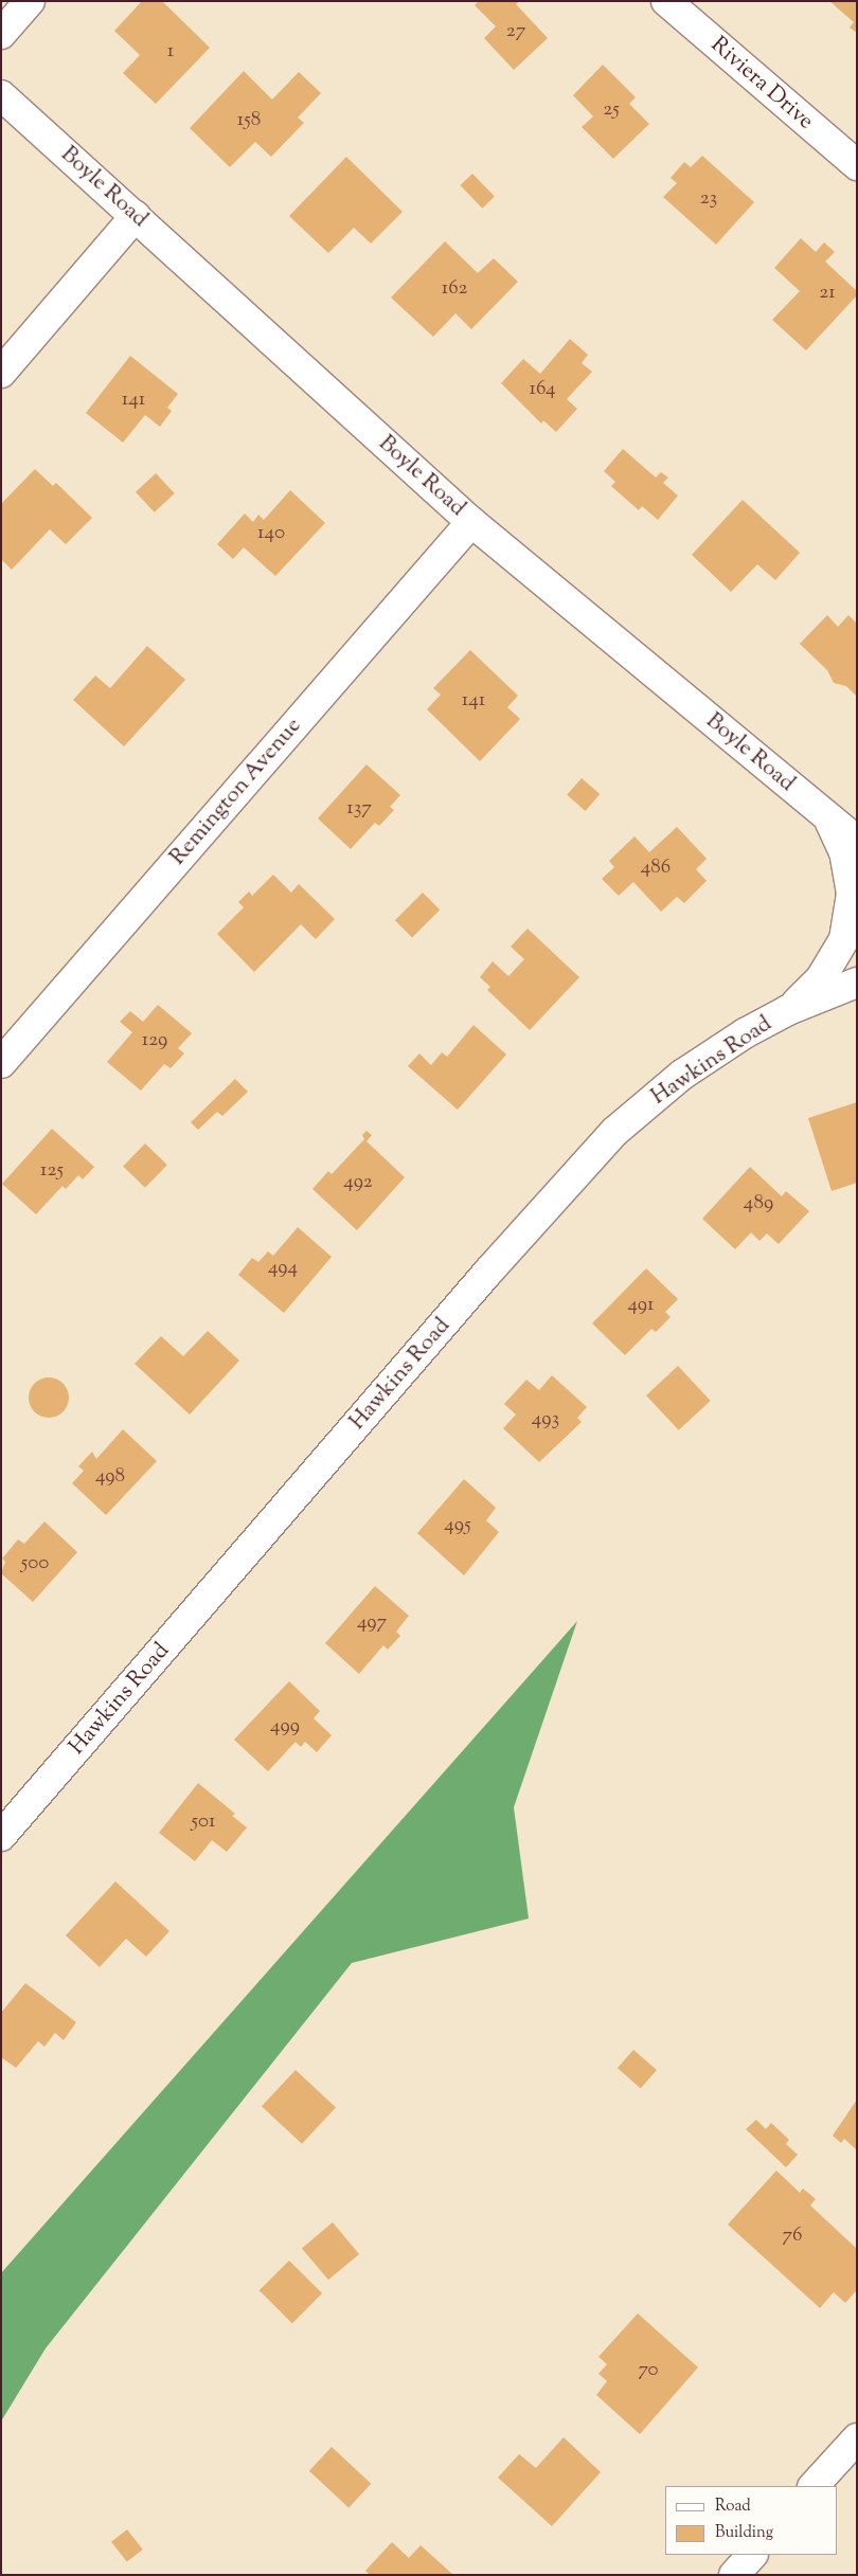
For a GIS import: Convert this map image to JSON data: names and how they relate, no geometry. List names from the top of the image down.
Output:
{
  "streets": {
    "street": [
      "Riviera Drive",
      "Boyle Road",
      "Remington Avenue",
      "Hawkins Road"
    ]
  },
  "crossings": [
    ["Boyle Road", "Remington Avenue"]
  ],
  "house_numbers": [
    "27",
    "1",
    "25",
    "158",
    "23",
    "162",
    "21",
    "164",
    "141",
    "140",
    "141",
    "137",
    "486",
    "129",
    "125",
    "492",
    "489",
    "494",
    "491",
    "493",
    "498",
    "495",
    "500",
    "497",
    "499",
    "501",
    "76",
    "70"
  ],
  "legend": ["Road", "Building"]
}
